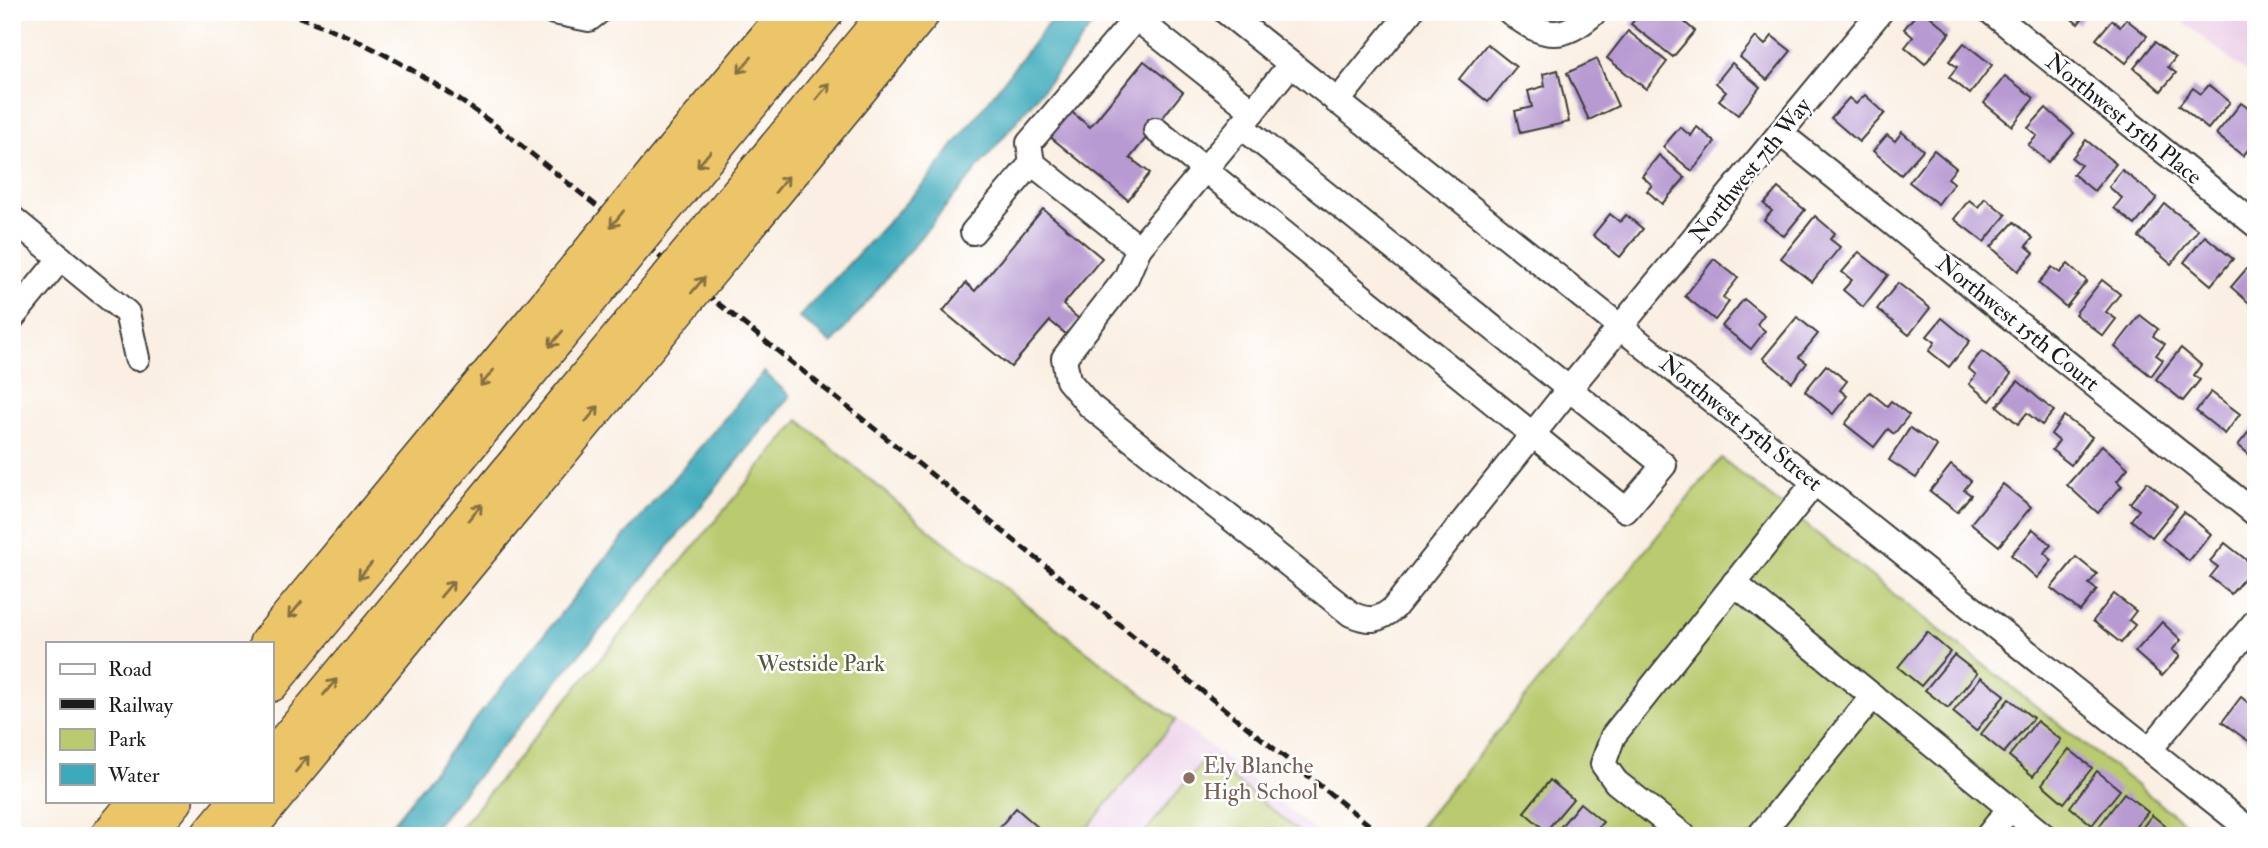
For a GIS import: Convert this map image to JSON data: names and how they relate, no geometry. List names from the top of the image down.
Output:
{
  "streets": {
    "street": [
      "Northwest 15th Place",
      "Northwest 7th Way",
      "Northwest 15th Court",
      "Northwest 15th Street"
    ]
  },
  "crossings": [
    ["Northwest 7th Way", "Northwest 15th Court"],
    ["Northwest 7th Way", "Northwest 15th Street"]
  ],
  "parks": ["Westside Park"],
  "places": ["Ely Blanche High School"],
  "legend": [
    "Road",
    "Railway",
    "Park",
    "Water"
  ]
}
